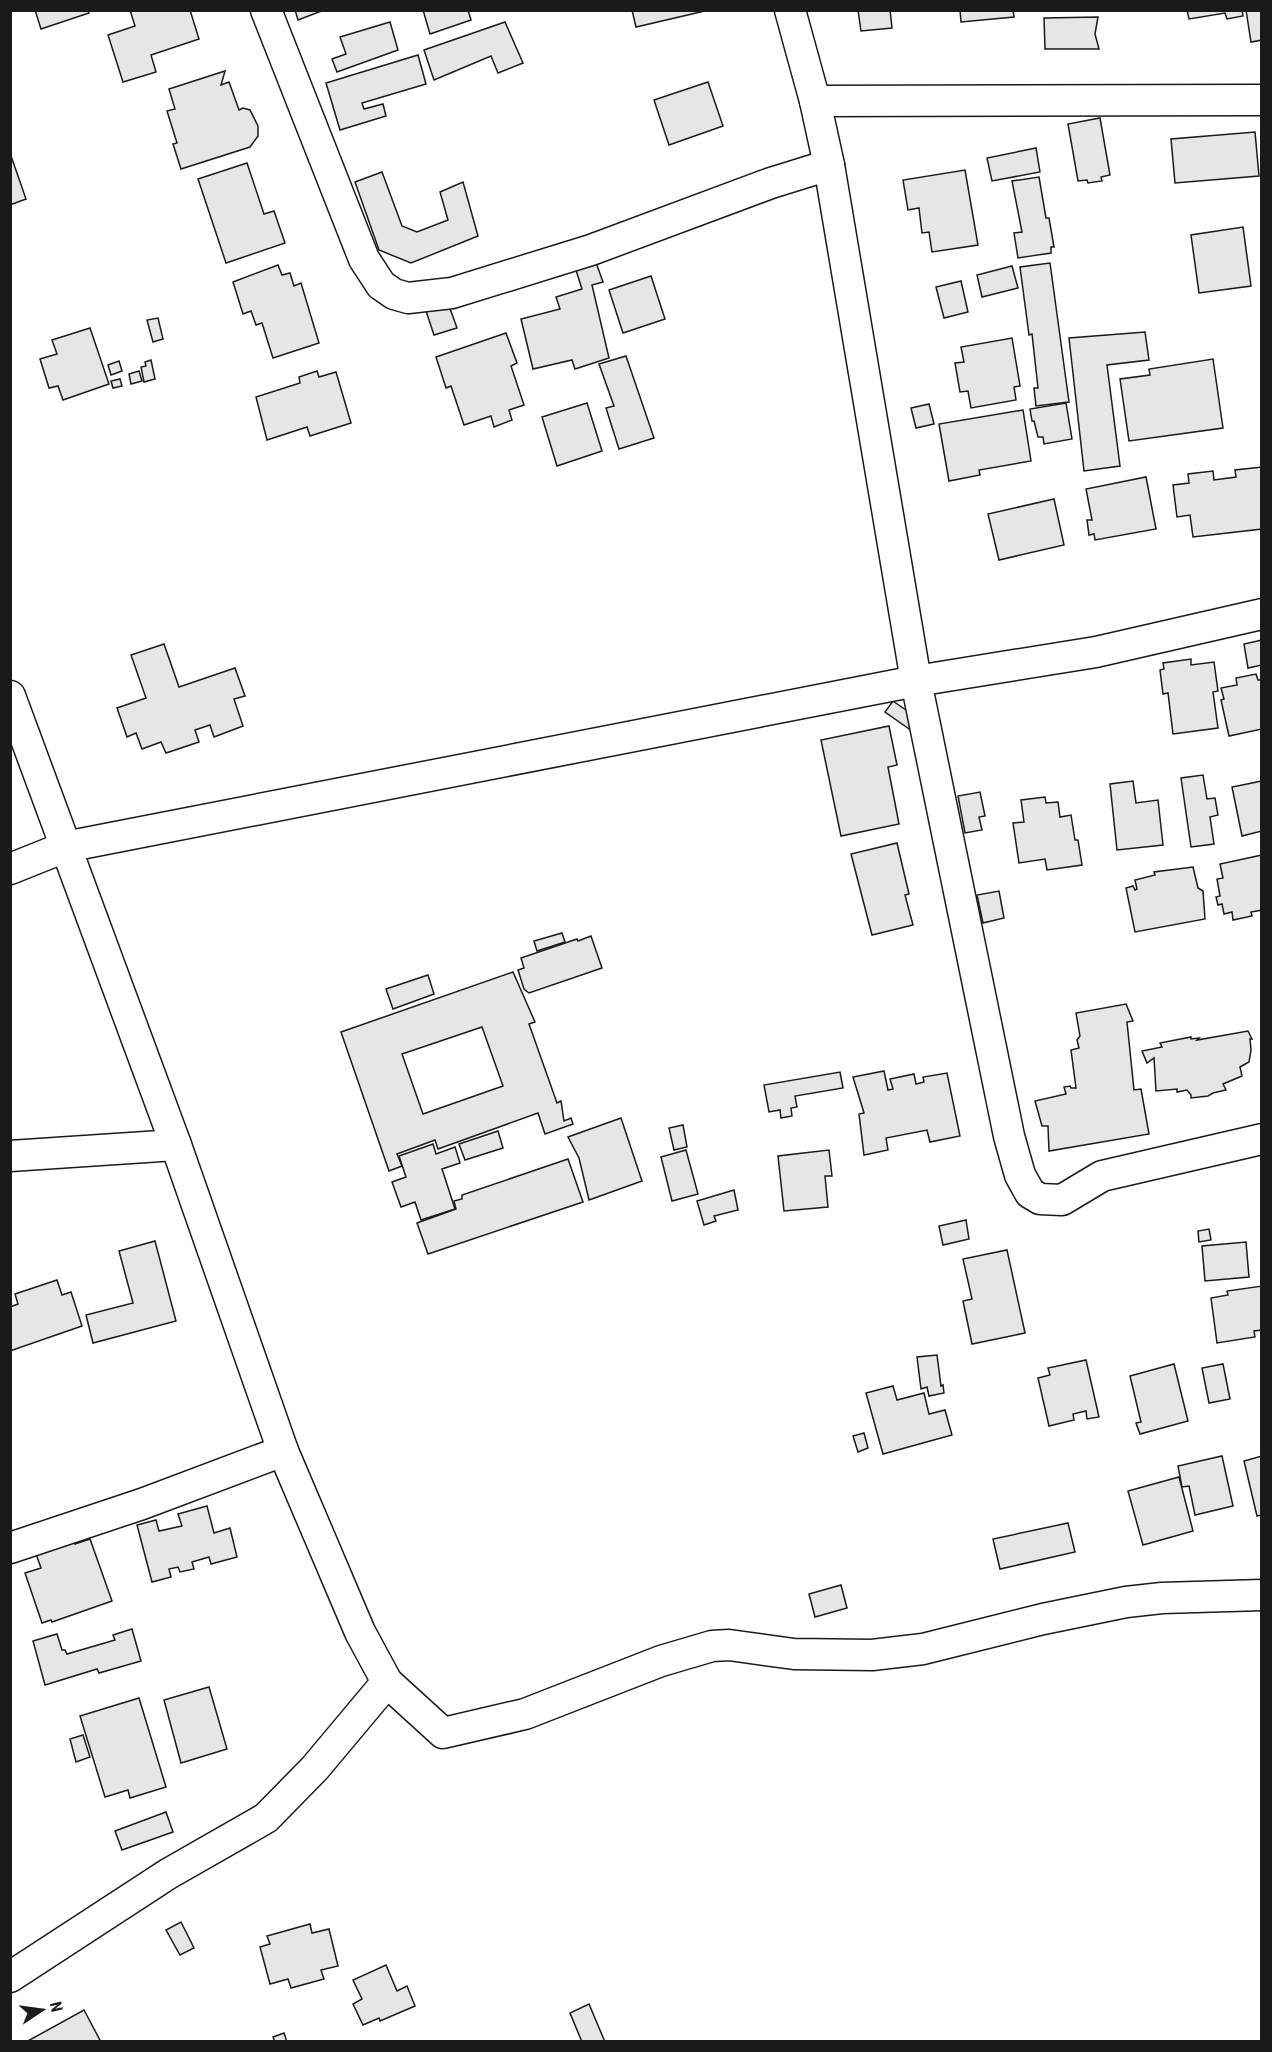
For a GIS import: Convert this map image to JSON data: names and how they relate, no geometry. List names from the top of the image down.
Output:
{
  "north": "right"
}
